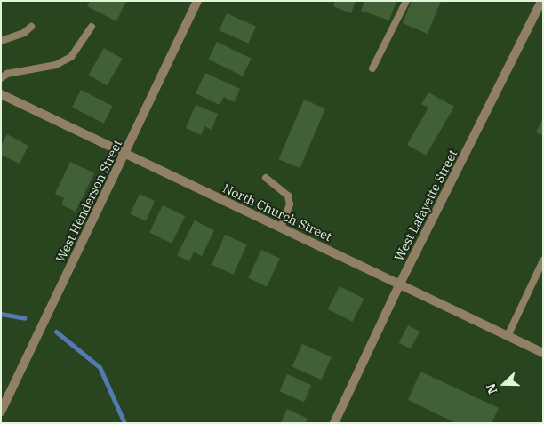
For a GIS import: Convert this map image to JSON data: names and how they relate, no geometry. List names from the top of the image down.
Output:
{
  "streets": {
    "street": ["West Henderson Street", "West Lafayette Street", "North Church Street"]
  },
  "crossings": [
    ["West Henderson Street", "North Church Street"],
    ["West Lafayette Street", "North Church Street"]
  ],
  "north": "left"
}
